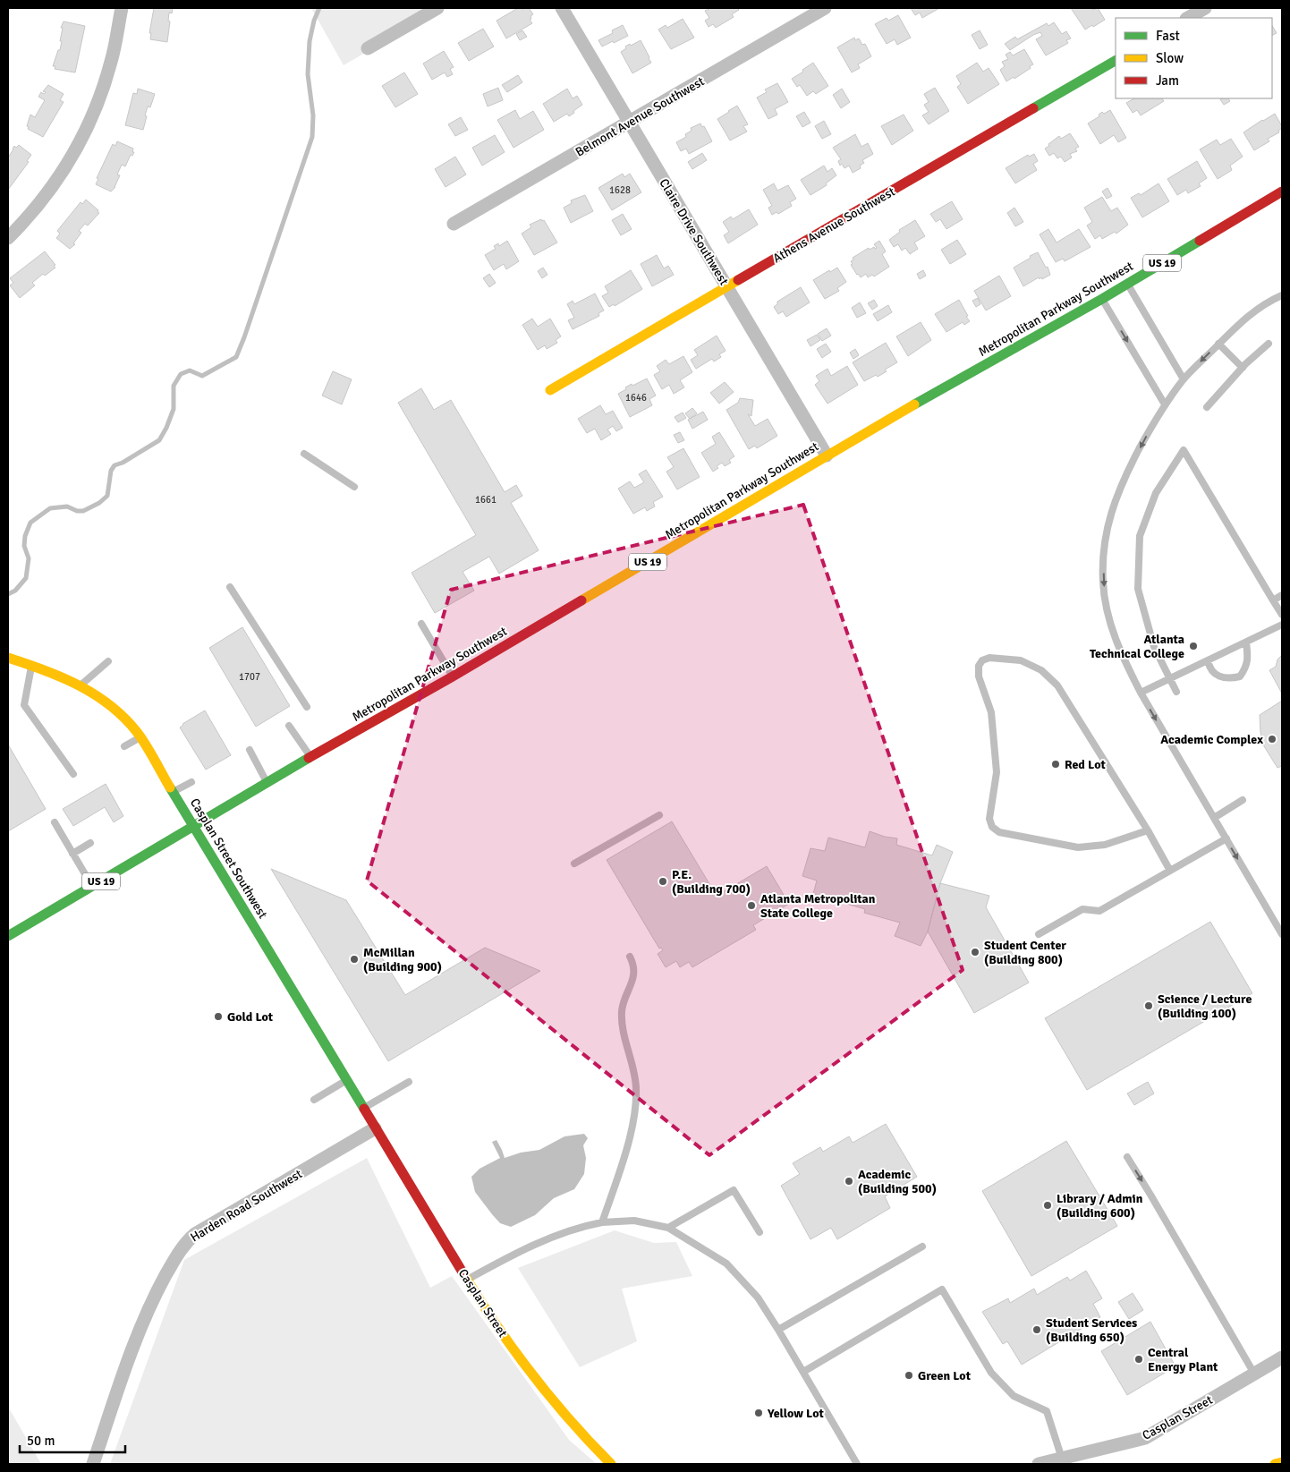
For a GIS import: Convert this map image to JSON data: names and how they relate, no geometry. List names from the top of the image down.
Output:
{
  "streets": {
    "main road": [
      "Athens Avenue Southwest",
      "US 19",
      "Metropolitan Parkway Southwest",
      "Casplan Street Southwest",
      "Casplan Street"
    ],
    "street": ["Belmont Avenue Southwest", "Claire Drive Southwest", "Harden Road Southwest"]
  },
  "crossings": [
    ["Belmont Avenue Southwest", "Claire Drive Southwest"],
    ["Athens Avenue Southwest", "Claire Drive Southwest"],
    ["Claire Drive Southwest", "Metropolitan Parkway Southwest"],
    ["Metropolitan Parkway Southwest", "Casplan Street Southwest"],
    ["Casplan Street Southwest", "Harden Road Southwest"],
    ["Casplan Street Southwest", "Casplan Street"],
    ["Harden Road Southwest", "Casplan Street"]
  ],
  "places": [
    "Atlanta Technical College",
    "Academic Complex",
    "Red Lot",
    "P.E. (Building 700)",
    "Atlanta Metropolitan State College",
    "Student Center (Building 800)",
    "McMillan (Building 900)",
    "Science / Lecture (Building 100)",
    "Gold Lot",
    "Academic (Building 500)",
    "Library / Admin (Building 600)",
    "Student Services (Building 650)",
    "Central Energy Plant",
    "Green Lot",
    "Yellow Lot"
  ],
  "house_numbers": [
    "1628",
    "1646",
    "1661",
    "1707"
  ],
  "legend": ["Fast", "Slow", "Jam"],
  "scale_bar": "50 m"
}
